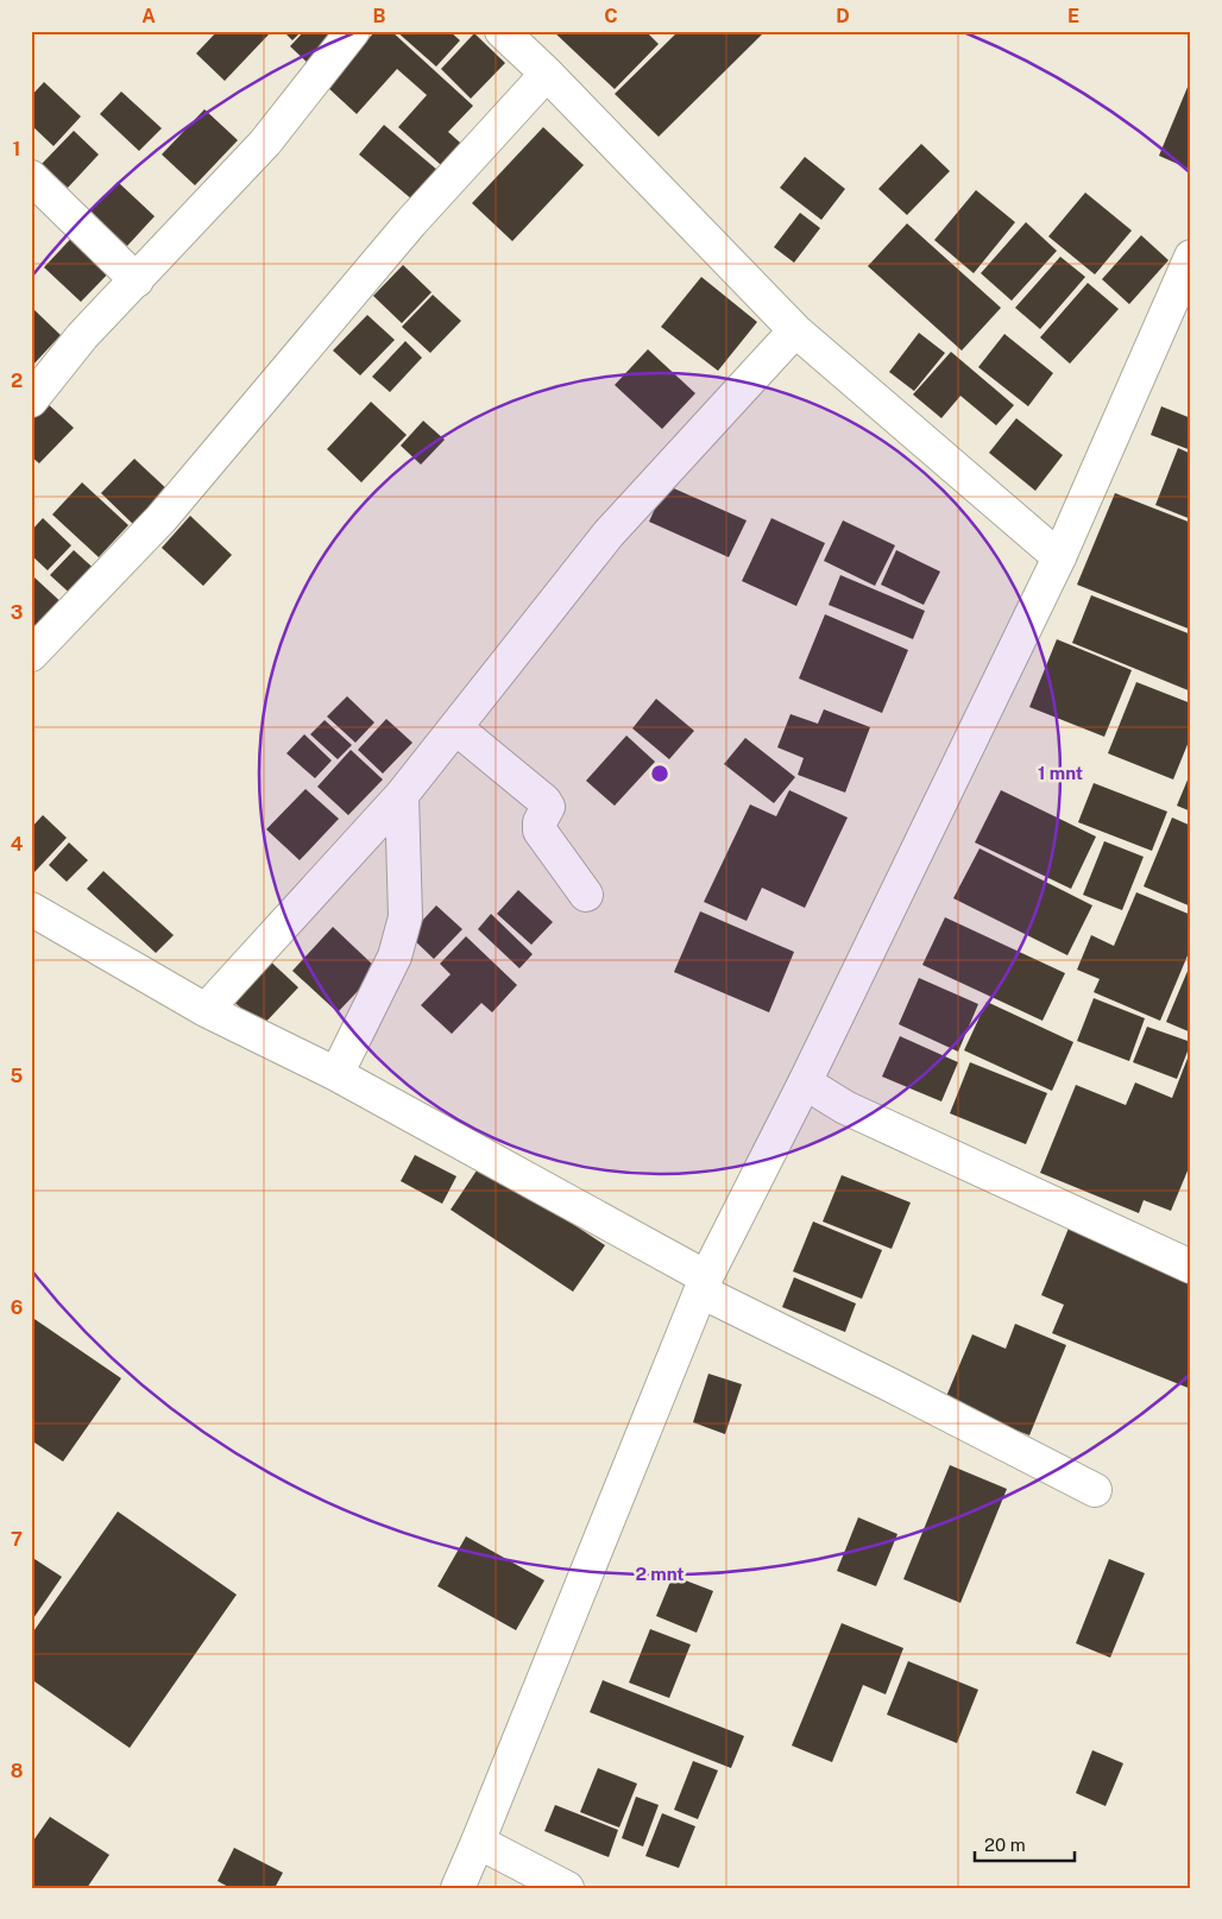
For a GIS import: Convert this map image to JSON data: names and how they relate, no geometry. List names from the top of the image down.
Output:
{
  "scale_bar": "20 m",
  "grid": {
    "columns": [
      "A",
      "B",
      "C",
      "D",
      "E"
    ],
    "rows": [
      "1",
      "2",
      "3",
      "4",
      "5",
      "6",
      "7",
      "8"
    ]
  },
  "rings": ["1 mnt", "2 mnt"]
}
